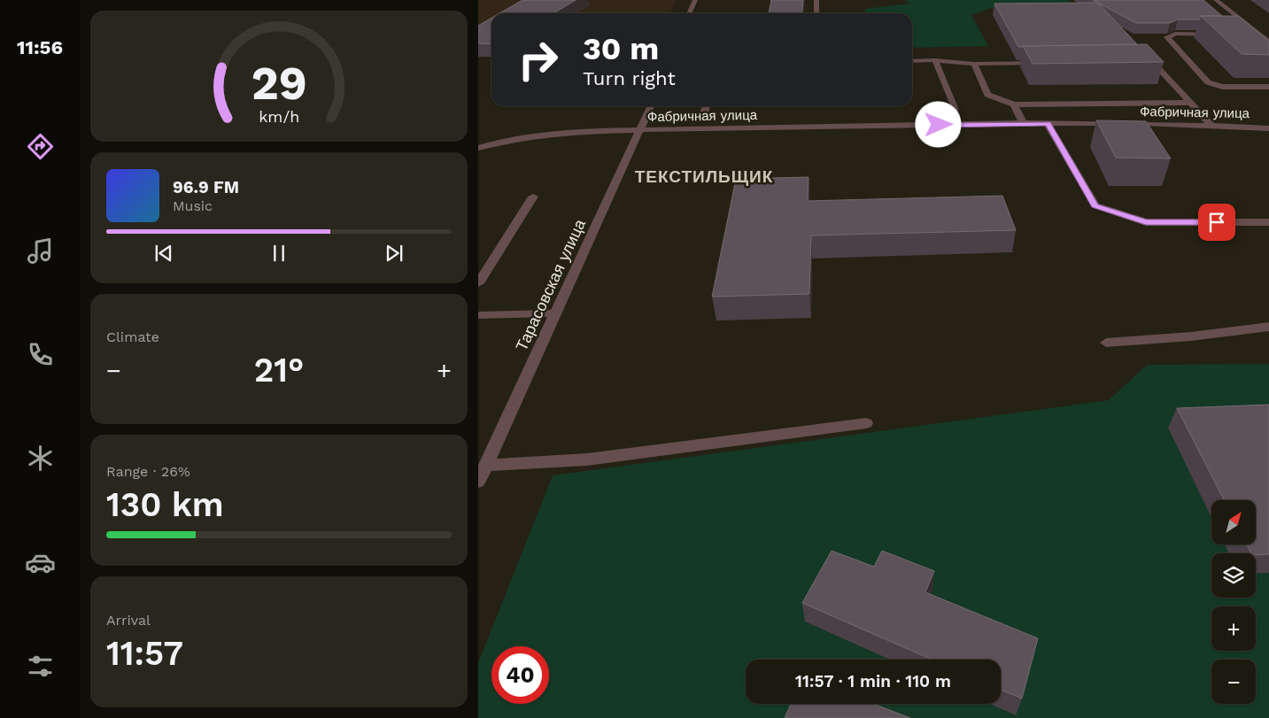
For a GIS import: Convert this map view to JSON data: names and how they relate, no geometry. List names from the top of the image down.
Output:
{
  "streets": {
    "street": ["Фабричная улица", "Тарасовская улица"]
  },
  "crossings": [
    ["Фабричная улица", "Тарасовская улица"]
  ],
  "districts": ["ТЕКСТИЛЬЩИК"],
  "north": "top right",
  "page": {
    "tabs": "11:56",
    "turn": ["30 m", "Turn right"],
    "song": ["96.9 FM", "Music"],
    "tile": [
      "Climate",
      ["Range · 26%", "130 km"],
      ["Arrival", "11:57"]
    ],
    "heat": ["−", "21°", "+"],
    "map_buttons": ["+", "−"],
    "limit": "40",
    "trip": "11:57 · 1 min · 110 m",
    "gauge": ["29", "km/h"]
  }
}
